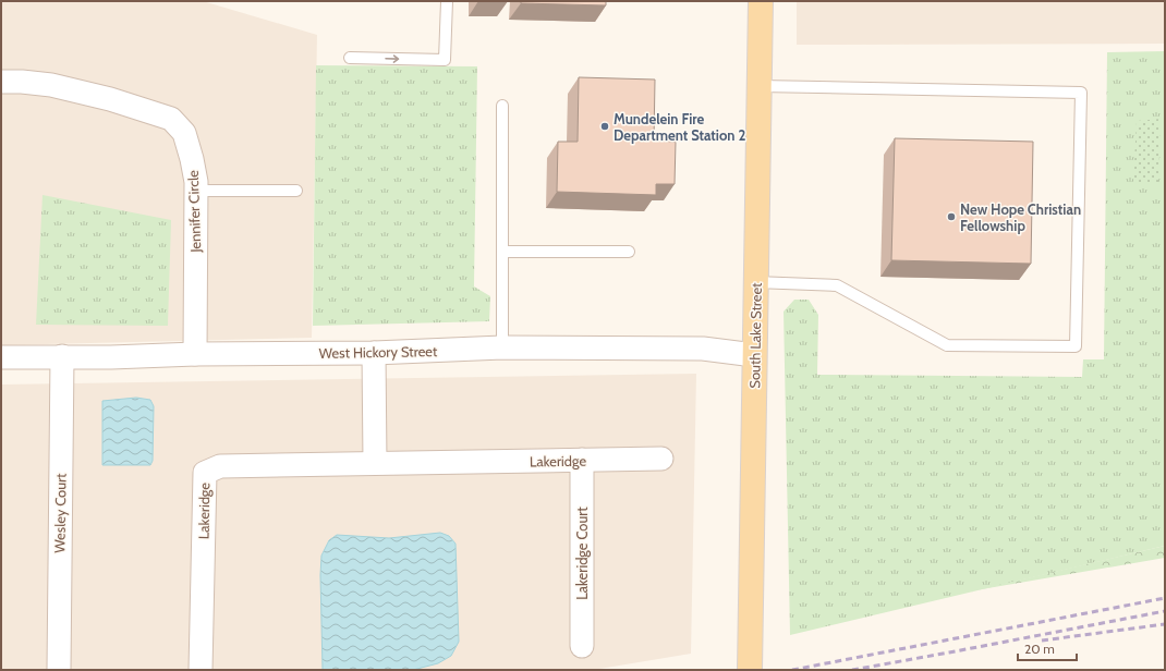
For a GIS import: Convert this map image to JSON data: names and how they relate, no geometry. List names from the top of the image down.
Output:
{
  "streets": {
    "main road": ["South Lake Street"],
    "street": [
      "Jennifer Circle",
      "West Hickory Street",
      "Lakeridge",
      "Wesley Court",
      "Lakeridge Court"
    ]
  },
  "crossings": [
    ["Jennifer Circle", "West Hickory Street"],
    ["South Lake Street", "West Hickory Street"],
    ["West Hickory Street", "Wesley Court"],
    ["Lakeridge", "Lakeridge Court"]
  ],
  "places": ["Mundelein Fire Department Station 2", "New Hope Christian Fellowship"],
  "scale_bar": "20 m"
}
